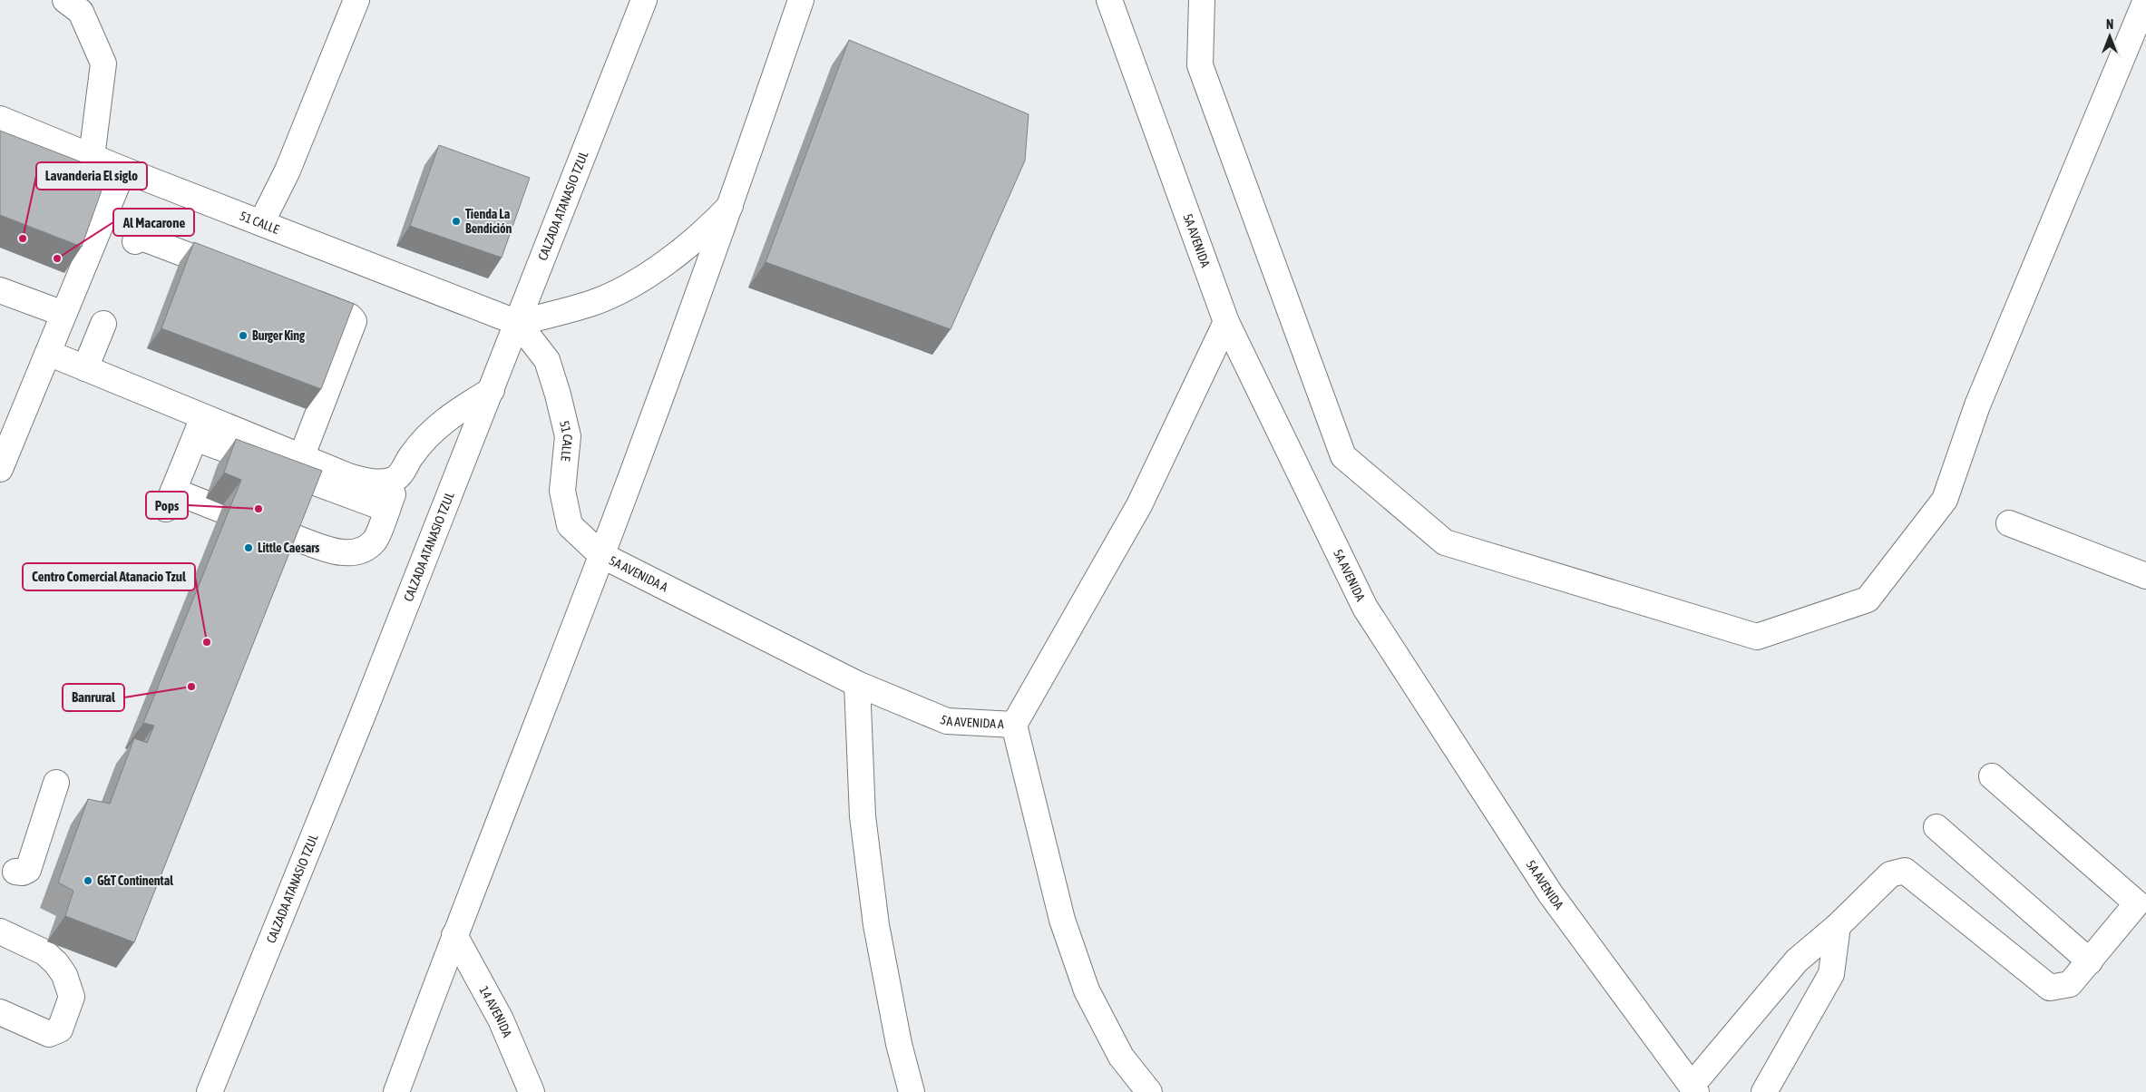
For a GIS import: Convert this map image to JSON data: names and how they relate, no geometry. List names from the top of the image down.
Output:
{
  "streets": {
    "street": [
      "CALZADA ATANASIO TZUL",
      "51 CALLE",
      "5A AVENIDA",
      "5A AVENIDA A",
      "14 AVENIDA"
    ]
  },
  "crossings": [
    ["CALZADA ATANASIO TZUL", "51 CALLE"],
    ["51 CALLE", "5A AVENIDA A"]
  ],
  "places": [
    "Tienda La Bendición",
    "Lavanderia El siglo",
    "Al Macarone",
    "Burger King",
    "Pops",
    "Little Caesars",
    "Centro Comercial Atanacio Tzul",
    "Banrural",
    "G&T Continental"
  ],
  "north": "top"
}
